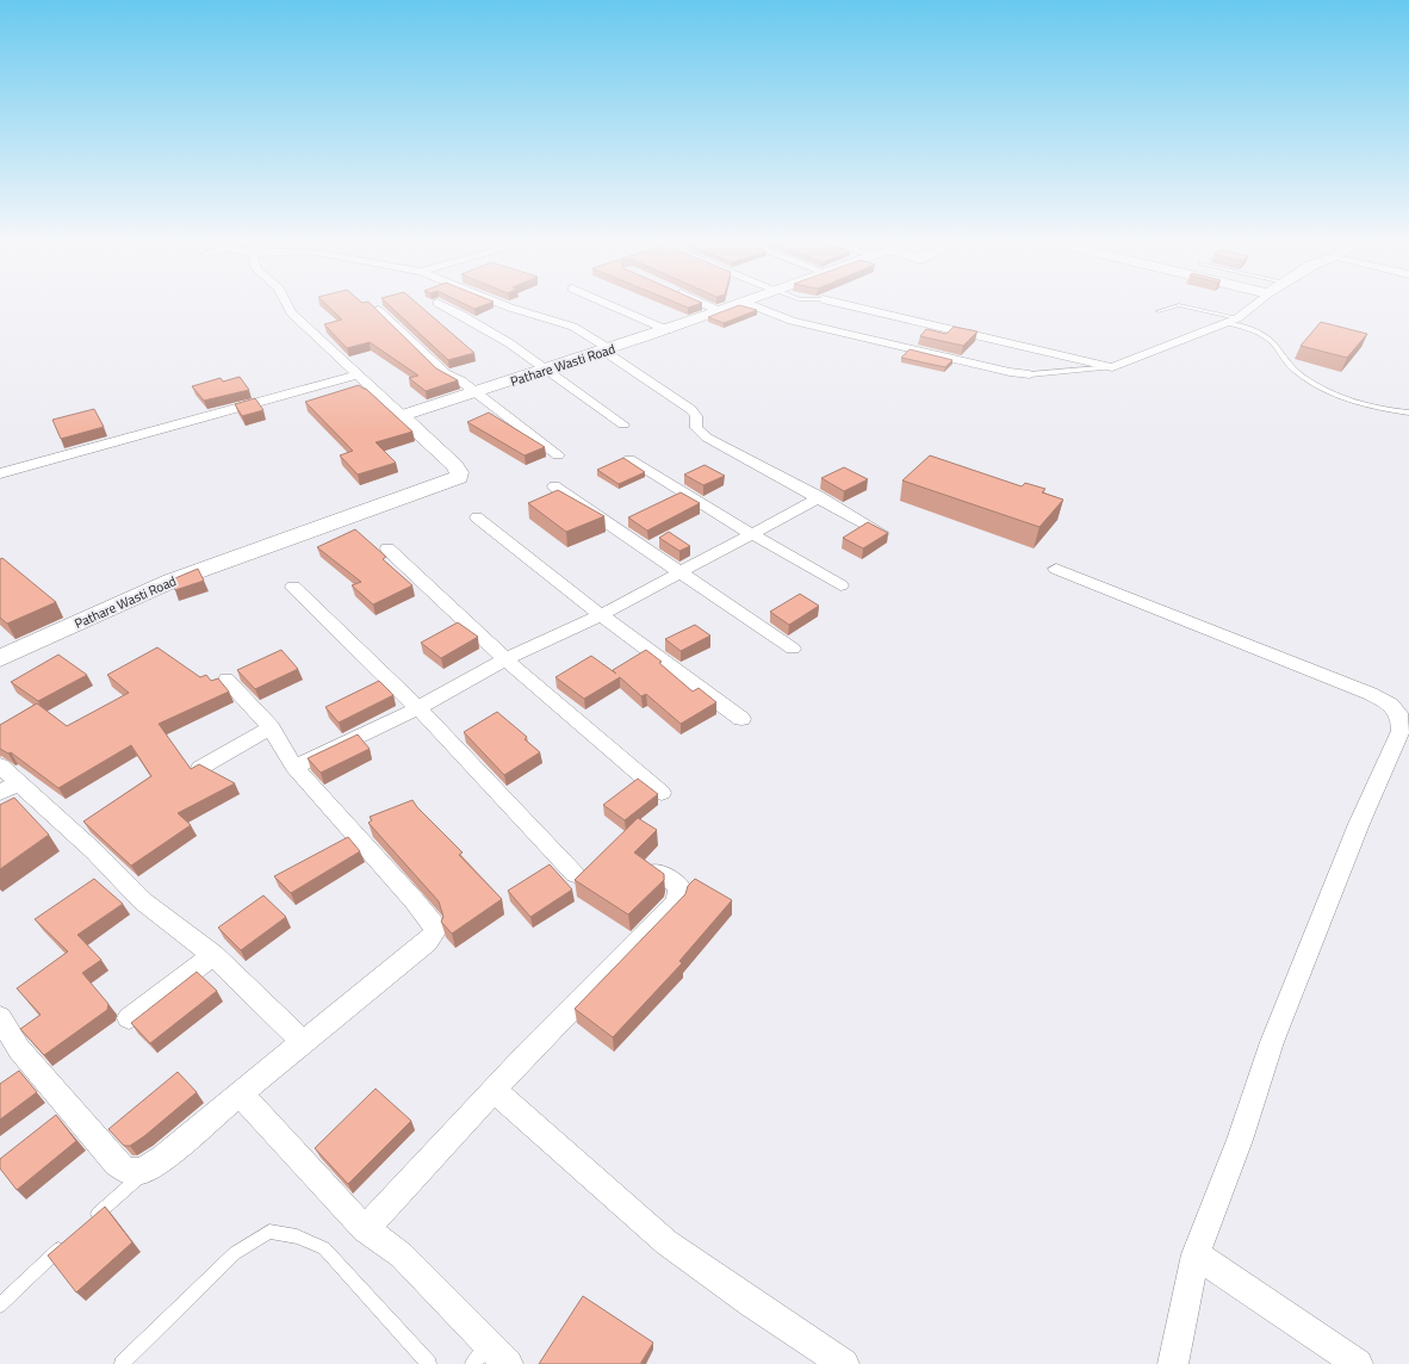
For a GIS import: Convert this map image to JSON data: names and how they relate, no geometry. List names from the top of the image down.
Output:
{
  "streets": {
    "street": ["Pathare Wasti Road"]
  }
}
